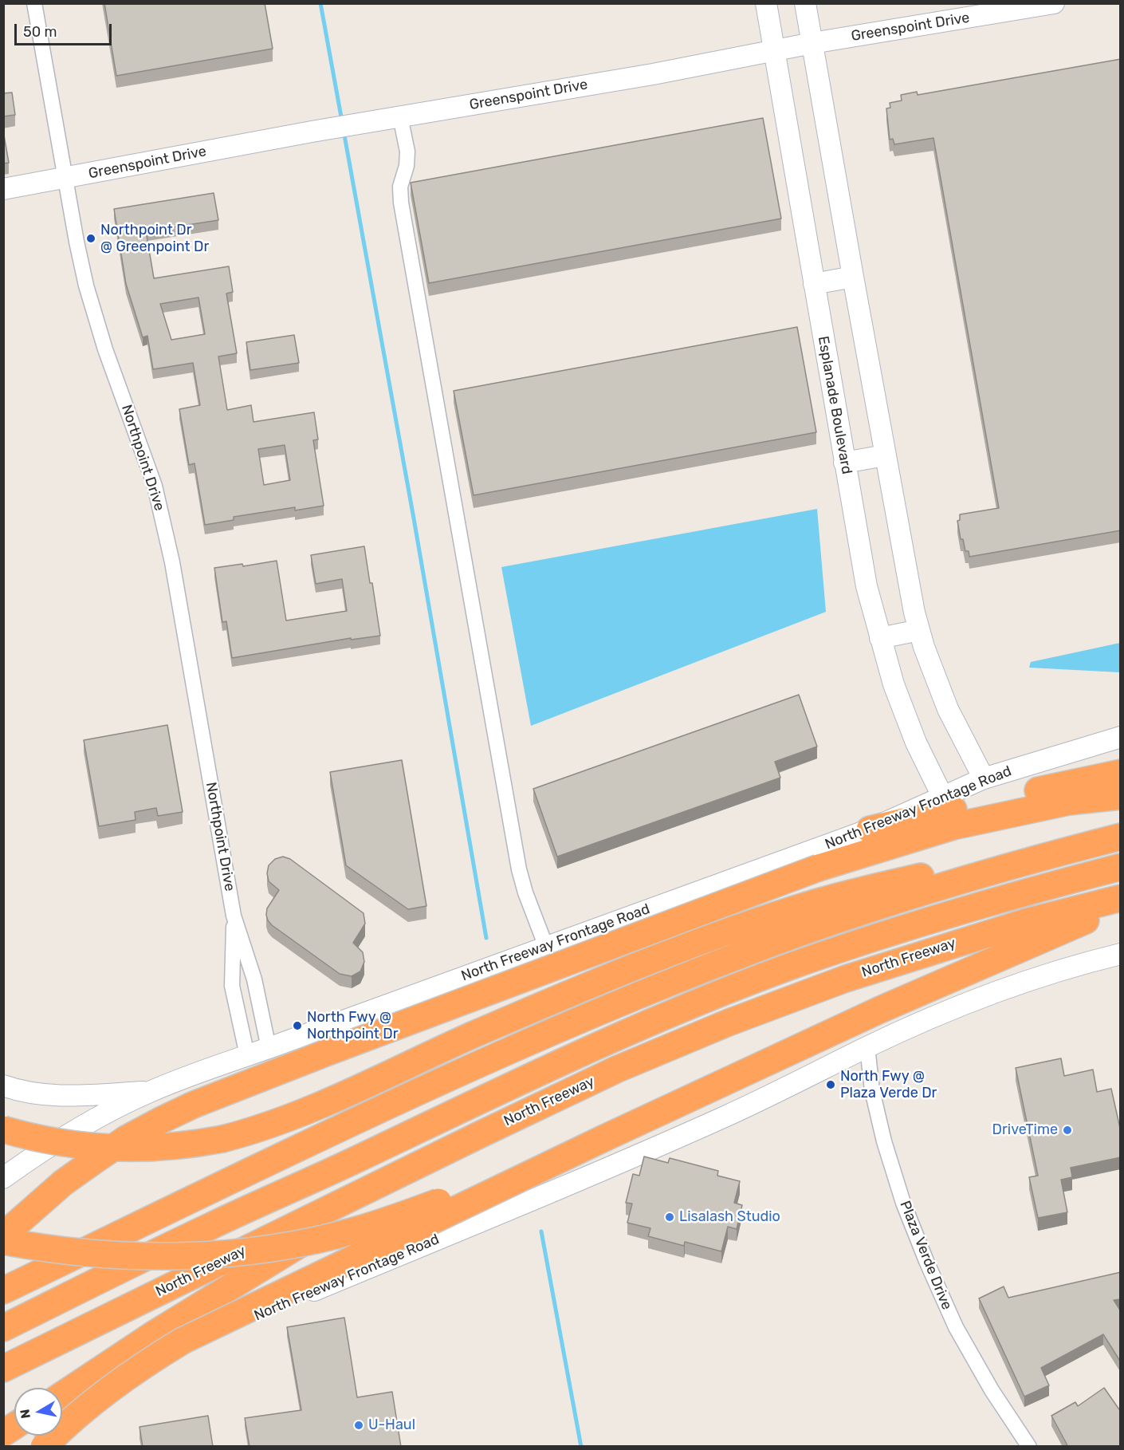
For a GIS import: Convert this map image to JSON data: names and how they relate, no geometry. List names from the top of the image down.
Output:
{
  "streets": {
    "highway": ["North Freeway"],
    "street": [
      "Greenspoint Drive",
      "Esplanade Boulevard",
      "Northpoint Drive",
      "North Freeway Frontage Road",
      "Plaza Verde Drive"
    ]
  },
  "crossings": [
    ["Greenspoint Drive", "Esplanade Boulevard"],
    ["Greenspoint Drive", "Northpoint Drive"],
    ["Esplanade Boulevard", "North Freeway Frontage Road"],
    ["Northpoint Drive", "North Freeway Frontage Road"],
    ["North Freeway Frontage Road", "Plaza Verde Drive"]
  ],
  "places": [
    "Northpoint Dr @ Greenpoint Dr",
    "North Fwy @ Northpoint Dr",
    "North Fwy @ Plaza Verde Dr",
    "DriveTime",
    "Lisalash Studio",
    "U-Haul"
  ],
  "scale_bar": "50 m",
  "north": "left"
}
